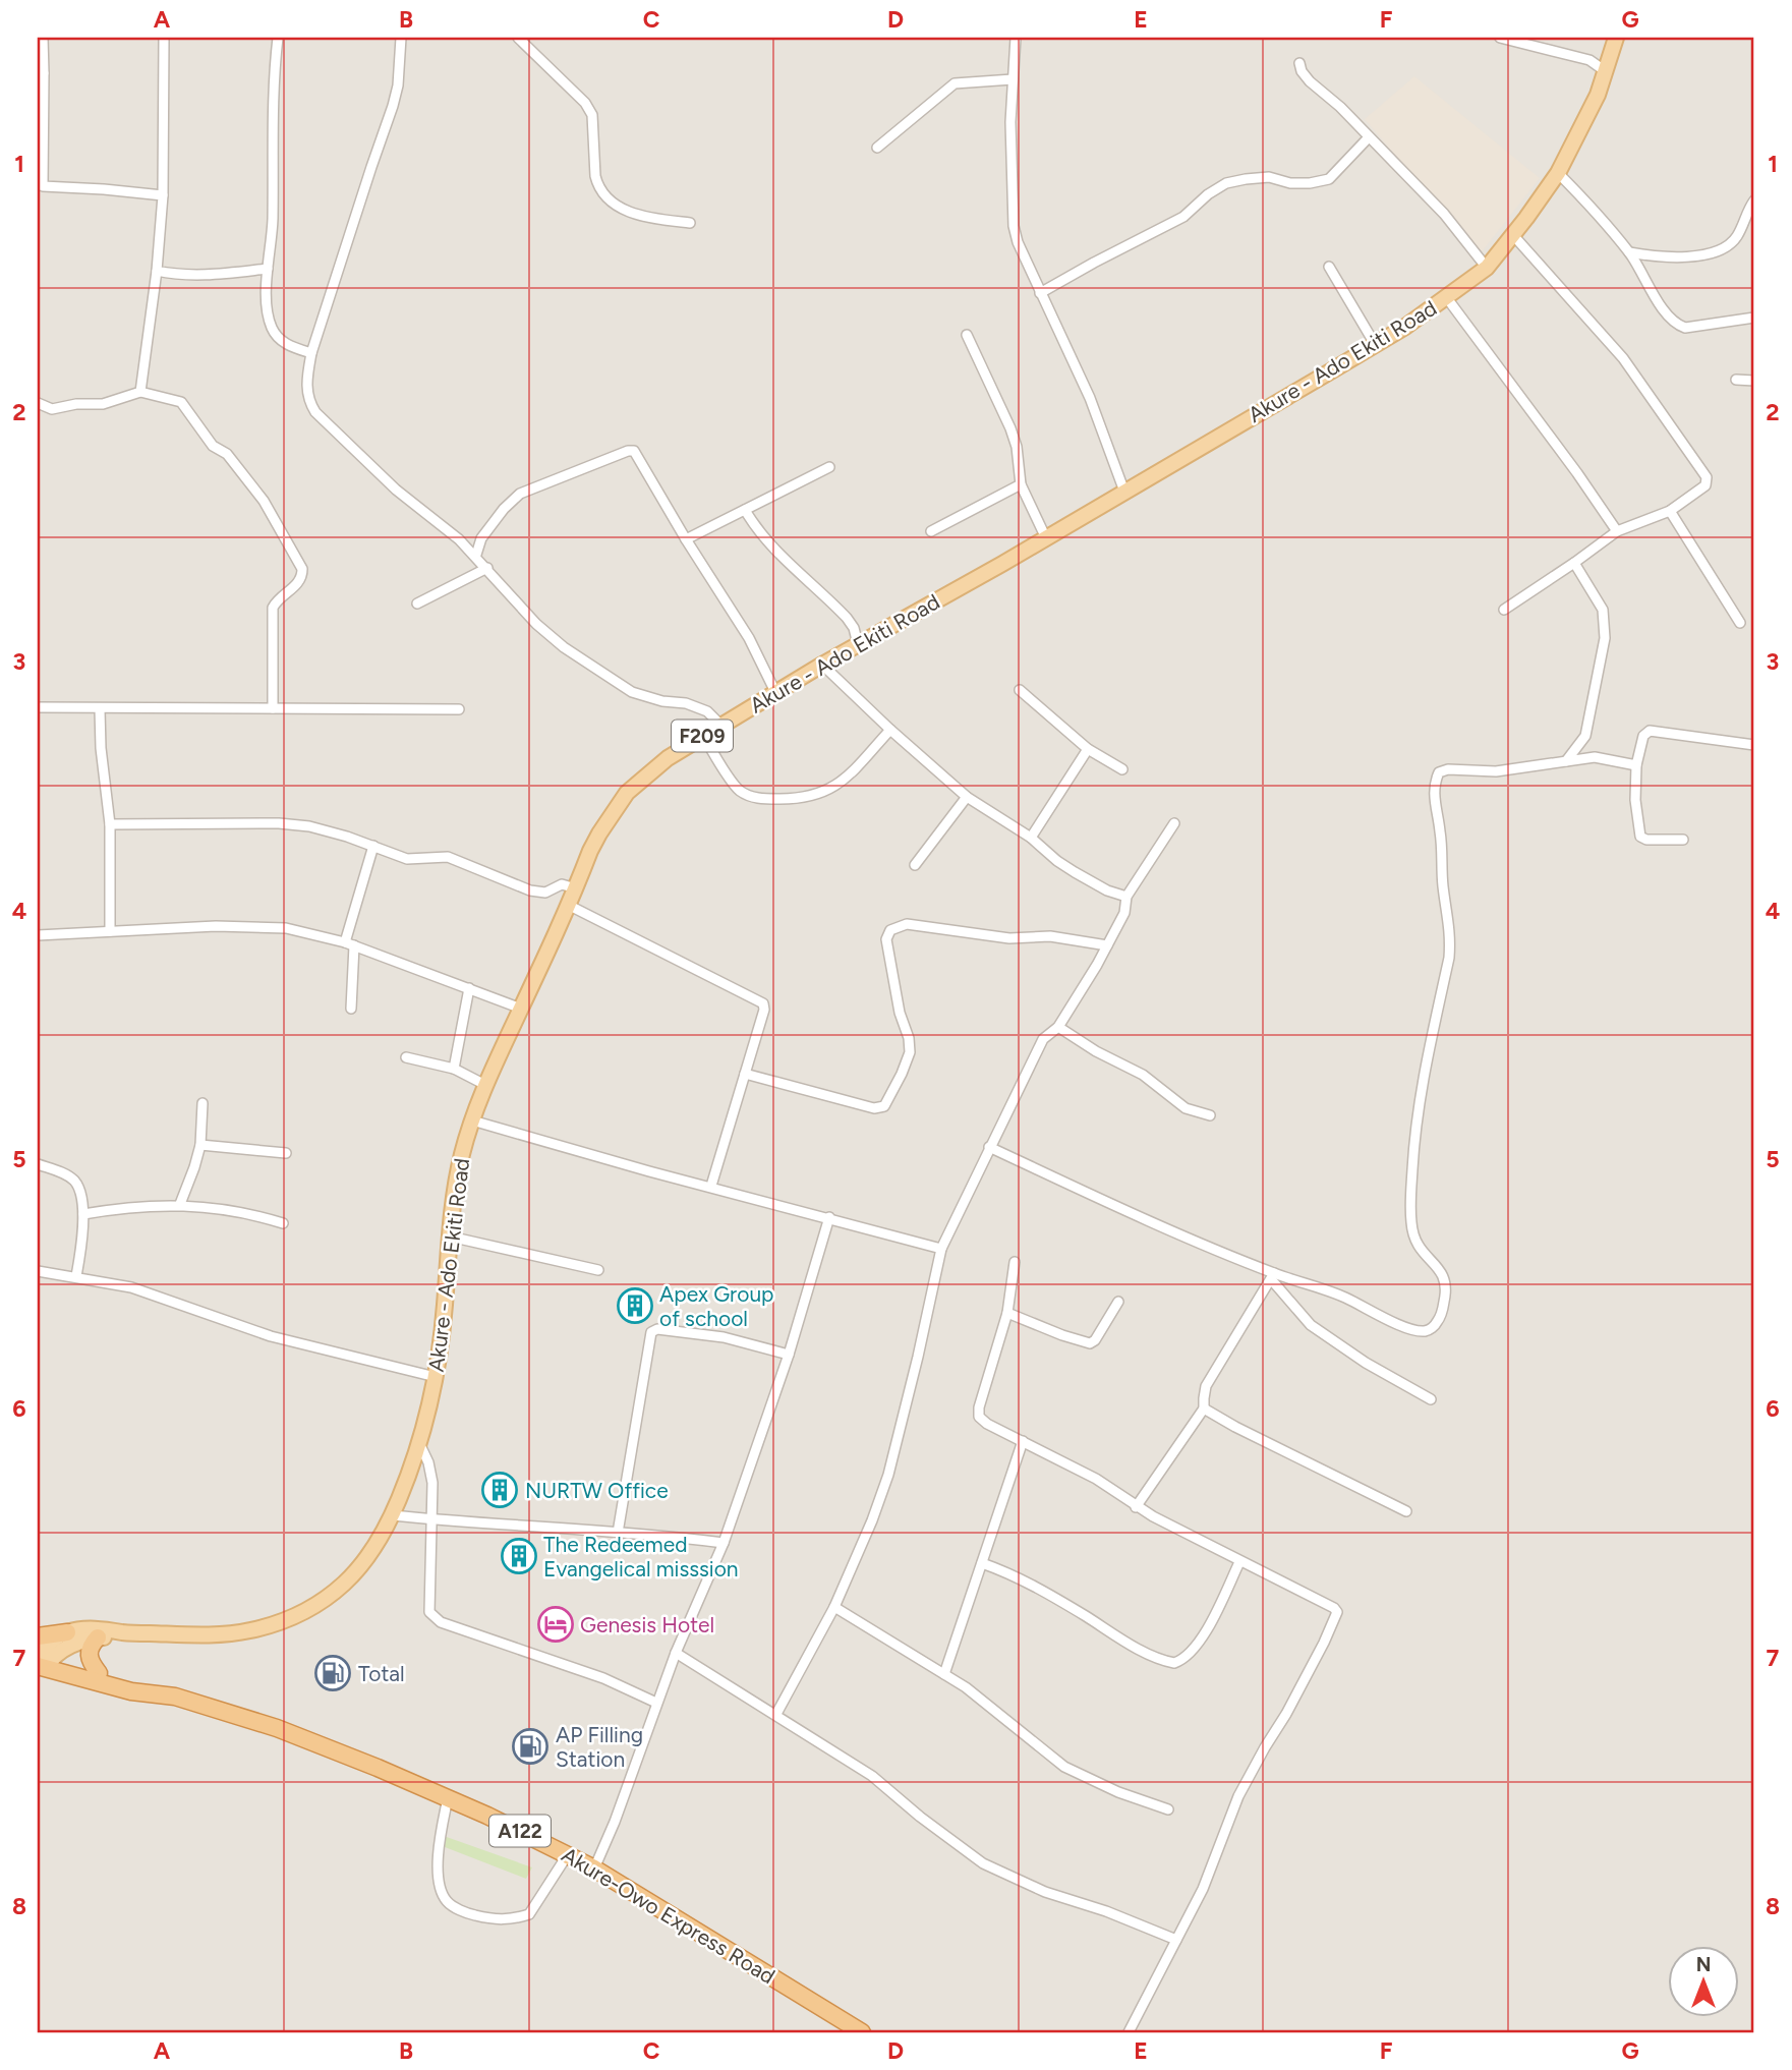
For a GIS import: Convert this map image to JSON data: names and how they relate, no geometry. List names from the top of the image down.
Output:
{
  "streets": {
    "highway": ["A122", "Akure-Owo Express Road"],
    "main road": ["Akure - Ado Ekiti Road", "F209"]
  },
  "crossings": [
    ["Akure - Ado Ekiti Road", "F209"],
    ["F209", "Akure-Owo Express Road"]
  ],
  "places": {
    "building": ["Apex Group of school", "NURTW Office", "The Redeemed Evangelical misssion"],
    "hotel": ["Genesis Hotel"],
    "fuel station": ["Total", "AP Filling Station"]
  },
  "north": "top",
  "grid": {
    "columns": [
      "A",
      "B",
      "C",
      "D",
      "E",
      "F",
      "G"
    ],
    "rows": [
      "1",
      "2",
      "3",
      "4",
      "5",
      "6",
      "7",
      "8"
    ]
  }
}
